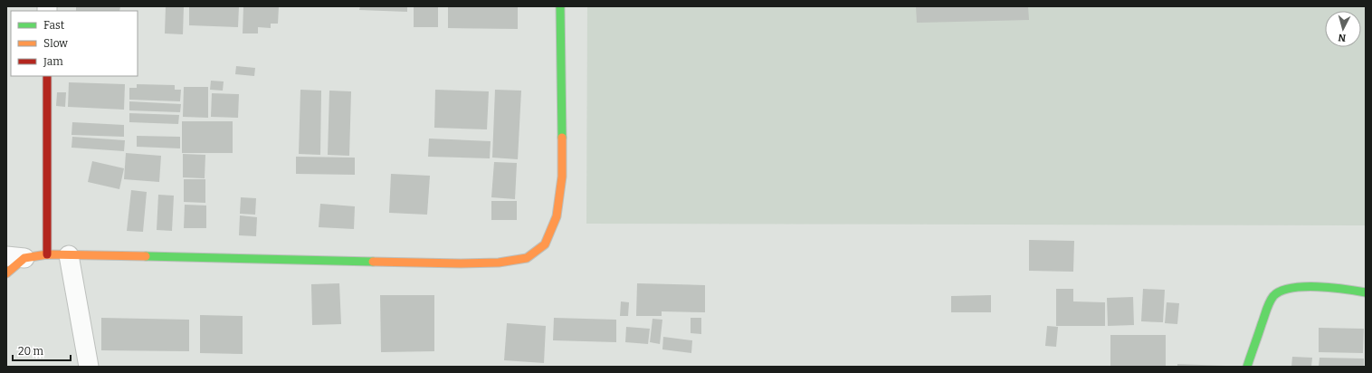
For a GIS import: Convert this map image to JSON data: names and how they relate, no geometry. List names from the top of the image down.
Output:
{
  "legend": ["Fast", "Slow", "Jam"],
  "scale_bar": "20 m",
  "north": "bottom"
}
